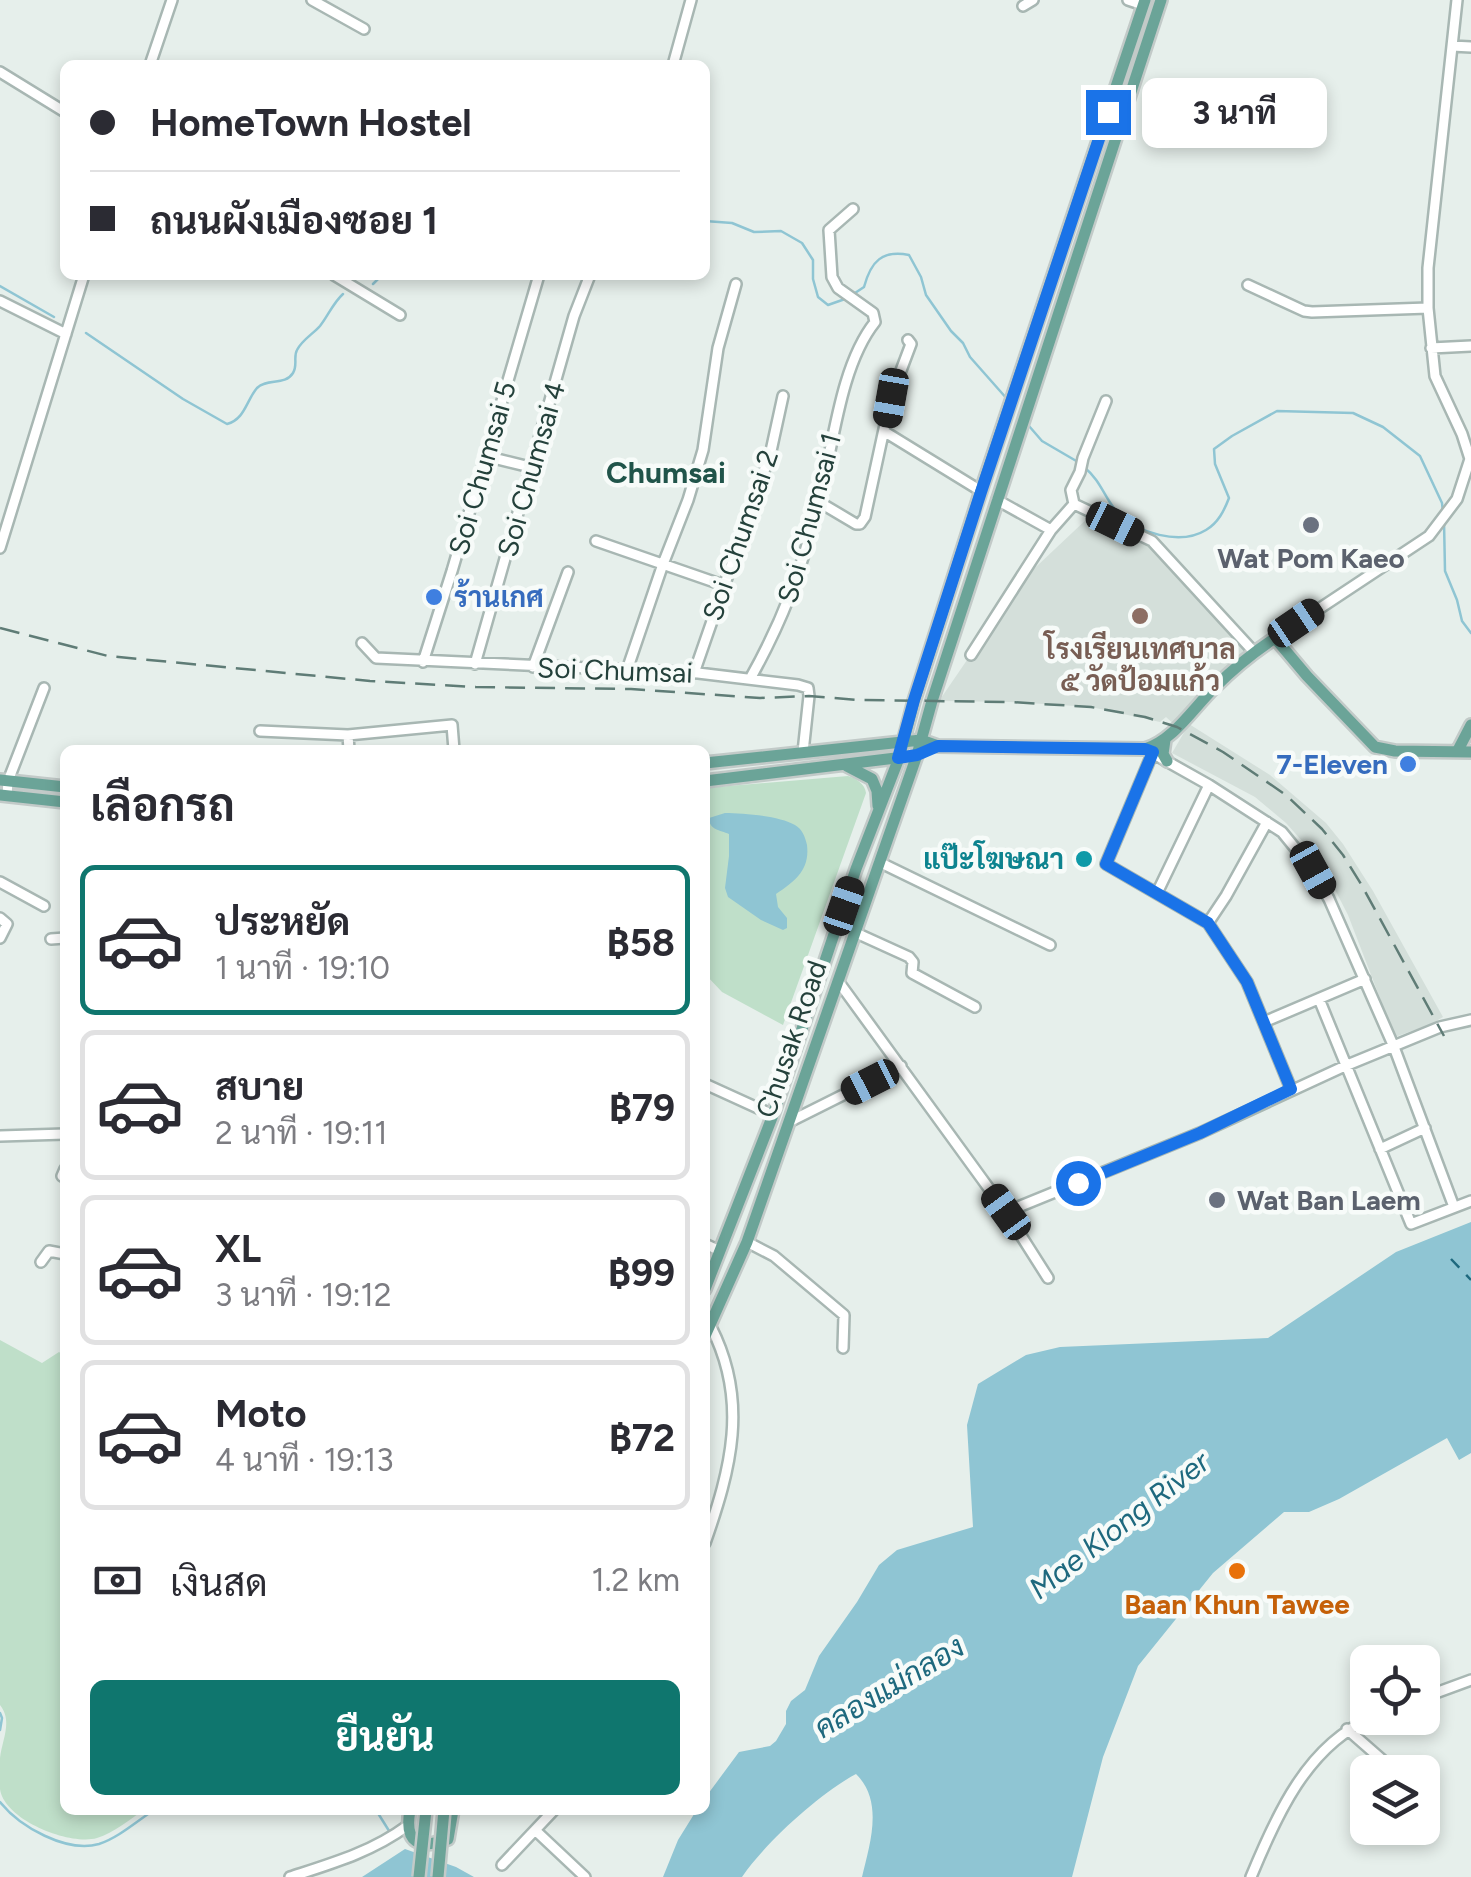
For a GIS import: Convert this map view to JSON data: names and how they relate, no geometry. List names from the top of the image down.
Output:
{
  "streets": {
    "main road": ["Chusak Road"],
    "street": [
      "Soi Chumsai 5",
      "Soi Chumsai 4",
      "Soi Chumsai 1",
      "Soi Chumsai 2",
      "Soi Chumsai"
    ]
  },
  "crossings": [
    ["Soi Chumsai 5", "Soi Chumsai"],
    ["Soi Chumsai 4", "Soi Chumsai"],
    ["Soi Chumsai 1", "Soi Chumsai"],
    ["Soi Chumsai 2", "Soi Chumsai"]
  ],
  "districts": ["Chumsai"],
  "water": ["Mae Klong River", "คลองแม่กลอง"],
  "places": [
    "Wat Pom Kaeo",
    "ร้านเกศ",
    "โรงเรียนเทศบาล ๕ วัดป้อมแก้ว",
    "7-Eleven",
    "แป๊ะโฆษณา",
    "Wat Ban Laem",
    "Baan Khun Tawee"
  ],
  "page": {
    "banner": ["HomeTown Hostel", "ถนนผังเมืองซอย 1"],
    "bubble": "3 นาที",
    "heading": "เลือกรถ",
    "list": [
      {
        "name": "ประหยัด",
        "note": "1 นาที · 19:10",
        "value": "฿58"
      },
      {
        "name": "สบาย",
        "note": "2 นาที · 19:11",
        "value": "฿79"
      },
      {
        "name": "XL",
        "note": "3 นาที · 19:12",
        "value": "฿99"
      },
      {
        "name": "Moto",
        "note": "4 นาที · 19:13",
        "value": "฿72"
      }
    ],
    "pay": ["เงินสด", "1.2 km"],
    "buttons": "ยืนยัน"
  }
}
